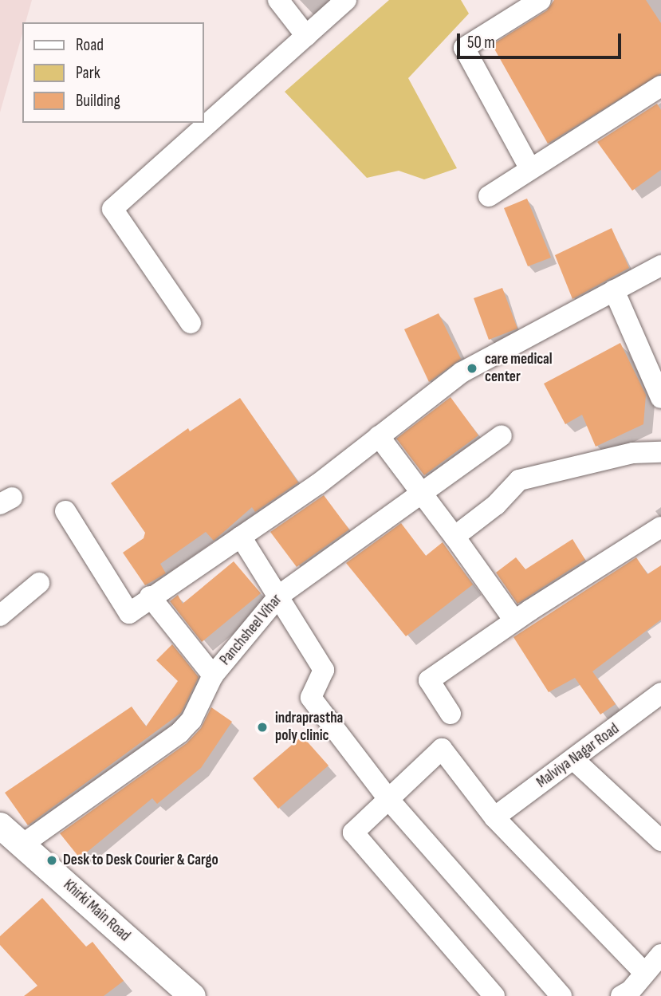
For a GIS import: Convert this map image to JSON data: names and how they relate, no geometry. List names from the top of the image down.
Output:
{
  "streets": {
    "street": ["Panchsheel Vihar", "Malviya Nagar Road", "Khirki Main Road"]
  },
  "crossings": [
    ["Panchsheel Vihar", "Khirki Main Road"]
  ],
  "places": ["care medical center", "indraprastha poly clinic", "Desk to Desk Courier & Cargo"],
  "legend": ["Road", "Park", "Building"],
  "scale_bar": "50 m"
}
